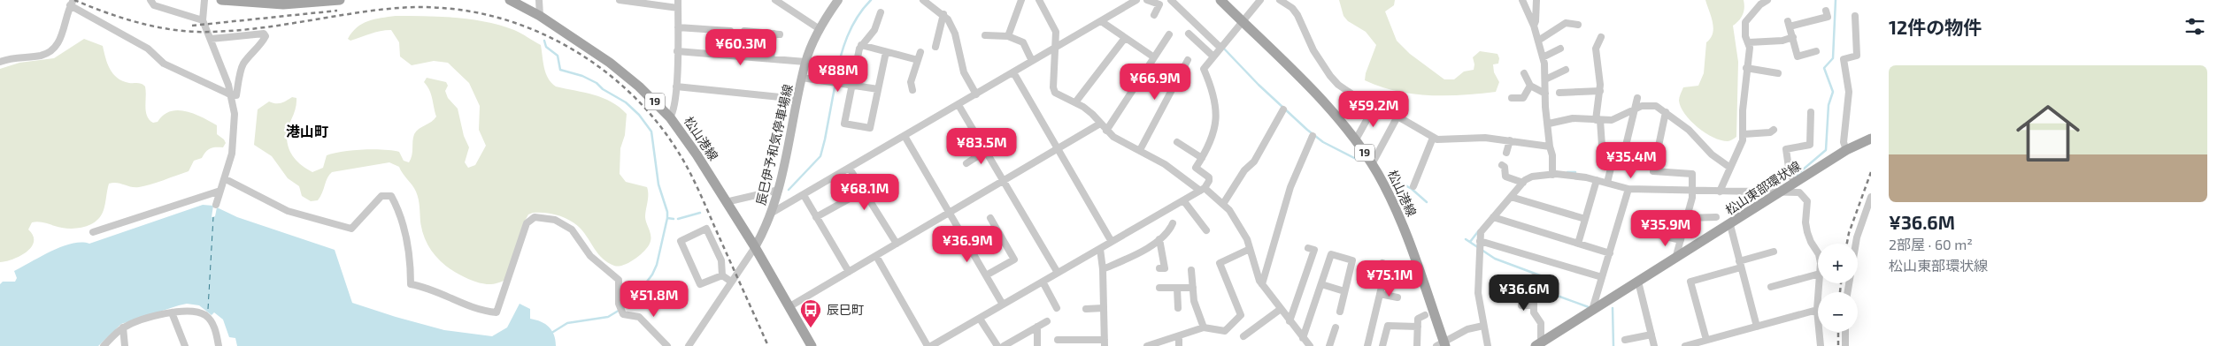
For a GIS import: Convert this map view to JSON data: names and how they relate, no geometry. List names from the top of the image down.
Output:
{
  "streets": {
    "main road": [
      "19",
      "松山港線",
      "辰巳伊予和気停車場線",
      "松山東部環状線"
    ]
  },
  "crossings": [
    ["松山港線", "辰巳伊予和気停車場線"]
  ],
  "districts": ["港山町"],
  "places": {
    "bus stop": ["辰巳町"]
  },
  "page": {
    "heading": "12件の物件",
    "price": [
      "¥60.3M",
      "¥88M",
      "¥66.9M",
      "¥59.2M",
      "¥83.5M",
      "¥35.4M",
      "¥68.1M",
      "¥35.9M",
      "¥36.9M",
      "¥75.1M",
      "¥36.6M",
      "¥51.8M"
    ],
    "list": [
      {
        "name": "¥36.6M",
        "note": "2部屋 · 60 m² · 松山東部環状線"
      }
    ],
    "map_buttons": ["+", "−"]
  }
}
